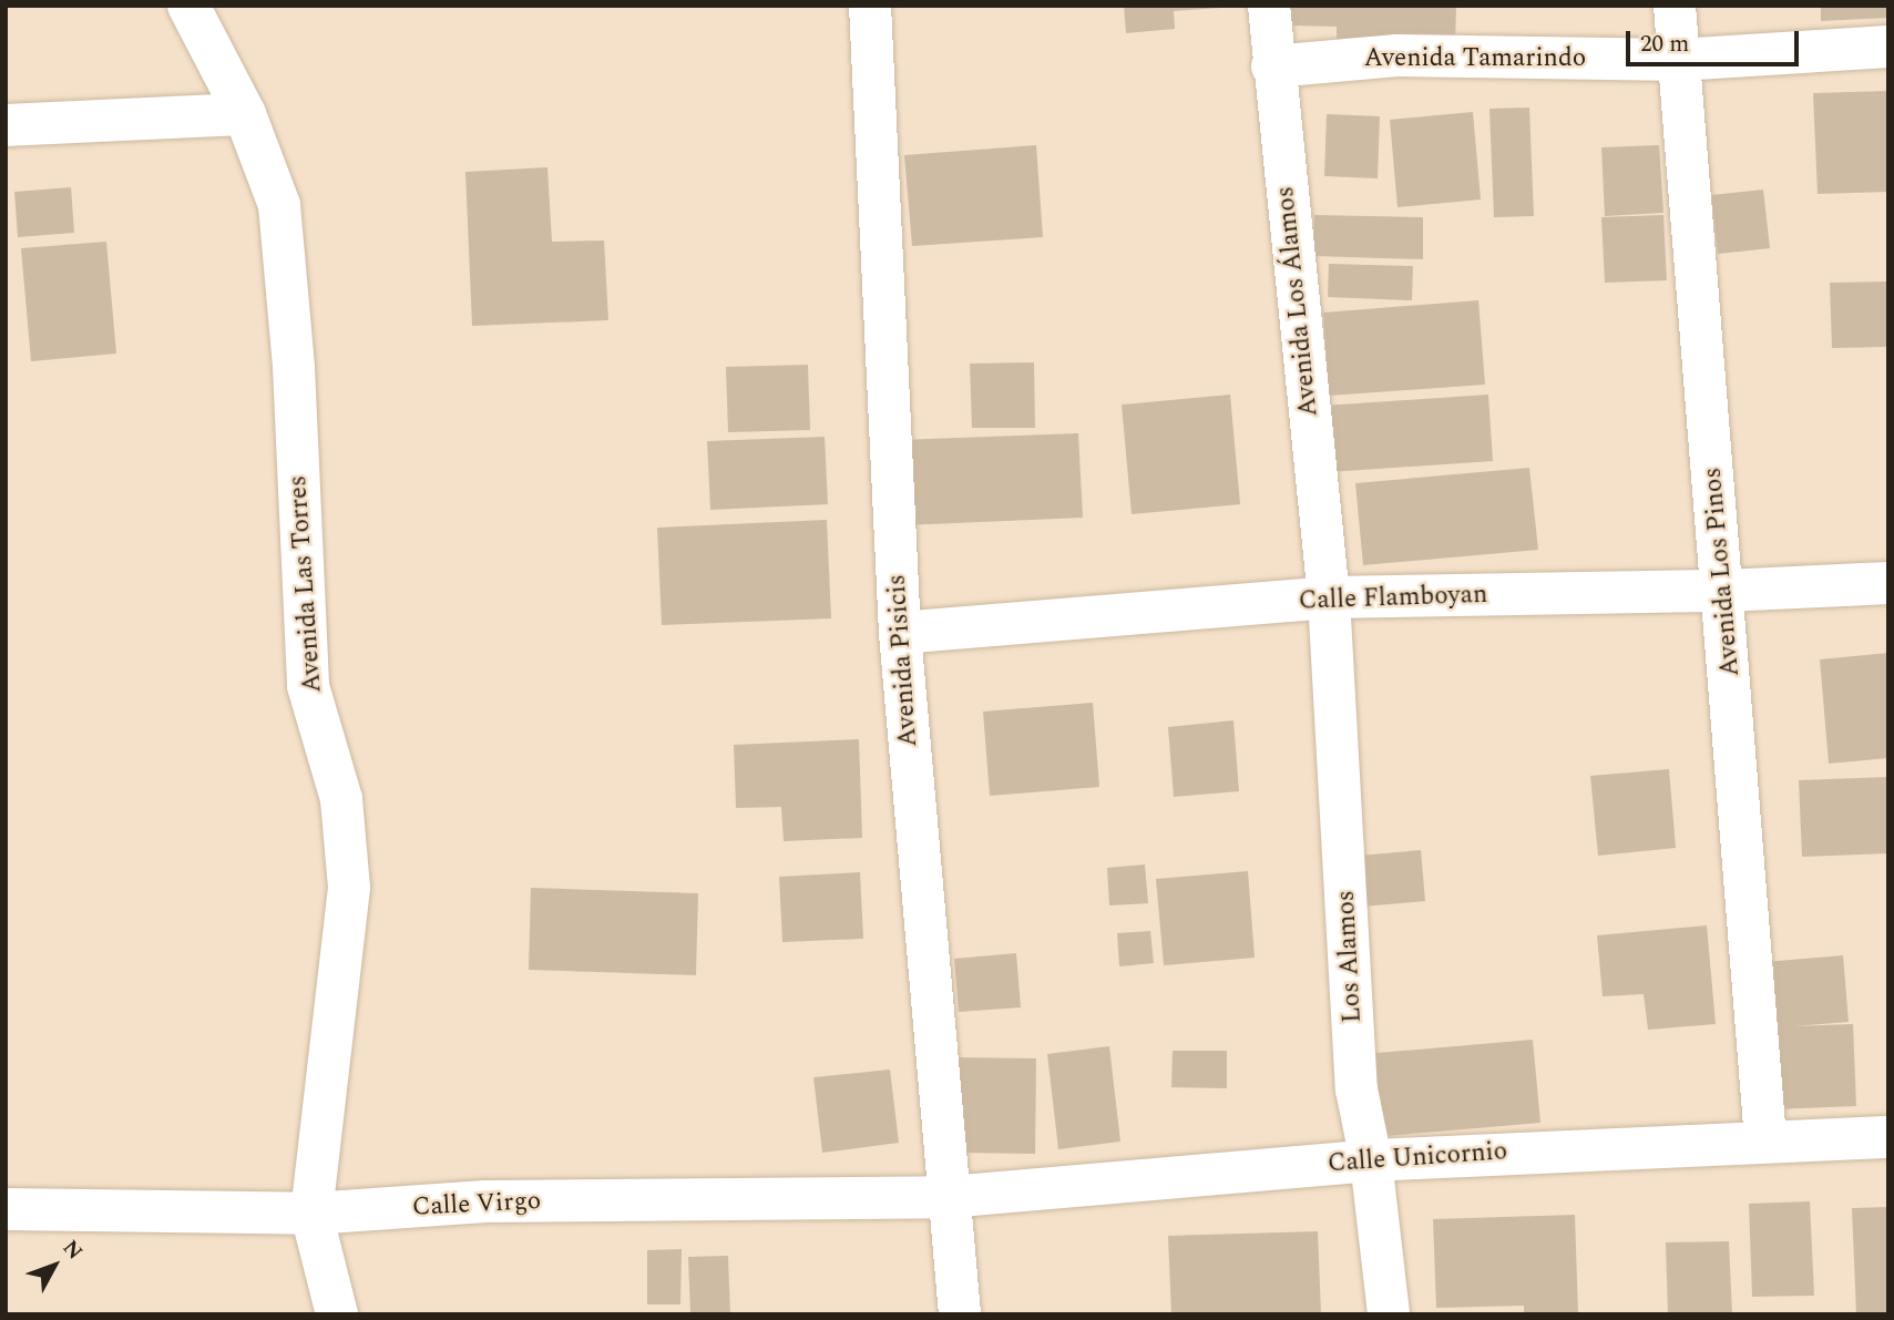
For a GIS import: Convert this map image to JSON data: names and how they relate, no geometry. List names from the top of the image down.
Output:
{
  "streets": {
    "street": [
      "Avenida Tamarindo",
      "Avenida Los Álamos",
      "Avenida Los Pinos",
      "Avenida Las Torres",
      "Calle Flamboyan",
      "Avenida Pisicis",
      "Los Alamos",
      "Calle Unicornio",
      "Calle Virgo"
    ]
  },
  "crossings": [
    ["Avenida Tamarindo", "Avenida Los Álamos"],
    ["Avenida Tamarindo", "Avenida Los Pinos"],
    ["Avenida Los Álamos", "Calle Flamboyan"],
    ["Avenida Los Álamos", "Los Alamos"],
    ["Avenida Los Pinos", "Calle Flamboyan"],
    ["Avenida Los Pinos", "Calle Unicornio"],
    ["Avenida Las Torres", "Calle Virgo"],
    ["Calle Flamboyan", "Avenida Pisicis"],
    ["Calle Flamboyan", "Los Alamos"],
    ["Avenida Pisicis", "Calle Unicornio"],
    ["Avenida Pisicis", "Calle Virgo"],
    ["Los Alamos", "Calle Unicornio"],
    ["Calle Unicornio", "Calle Virgo"]
  ],
  "scale_bar": "20 m",
  "north": "top right"
}
